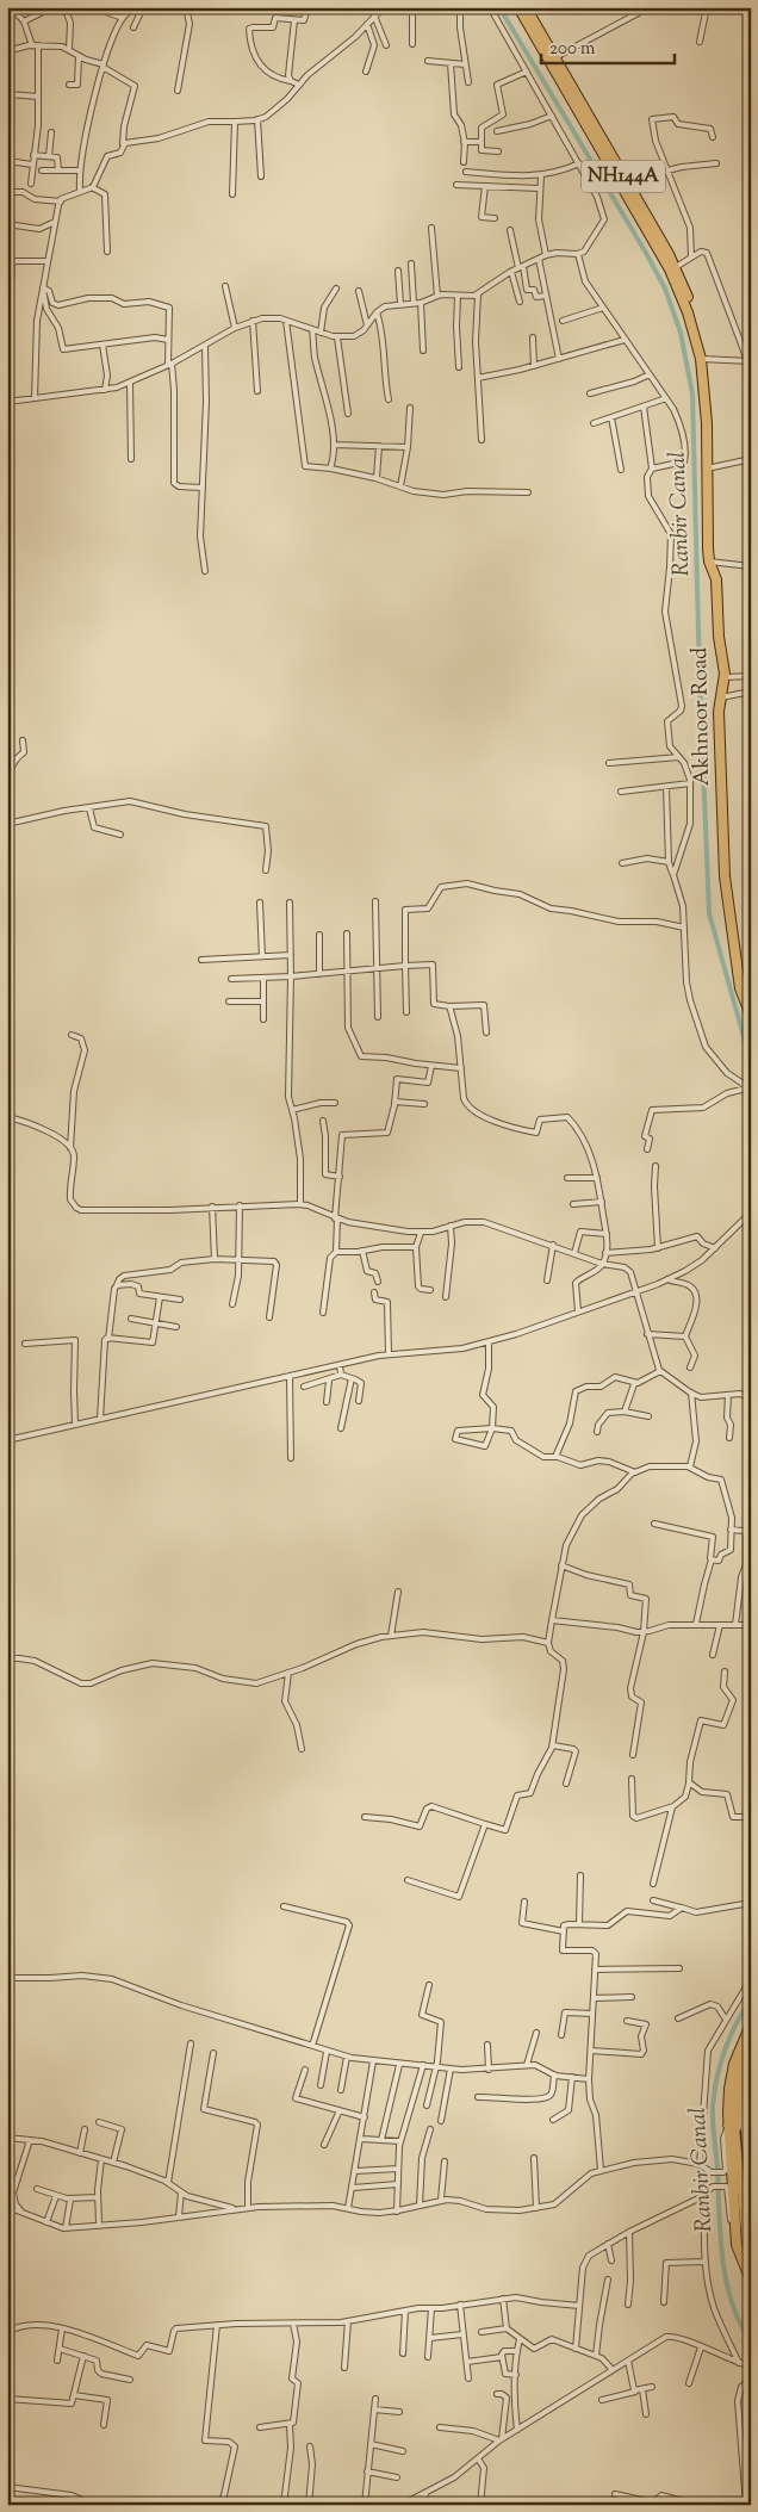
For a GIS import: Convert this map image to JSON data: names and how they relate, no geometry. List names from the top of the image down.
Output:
{
  "streets": {
    "highway": ["NH144A", "Akhnoor Road"]
  },
  "crossings": [
    ["NH144A", "Akhnoor Road"]
  ],
  "water": ["Ranbir Canal"],
  "scale_bar": "200 m"
}
